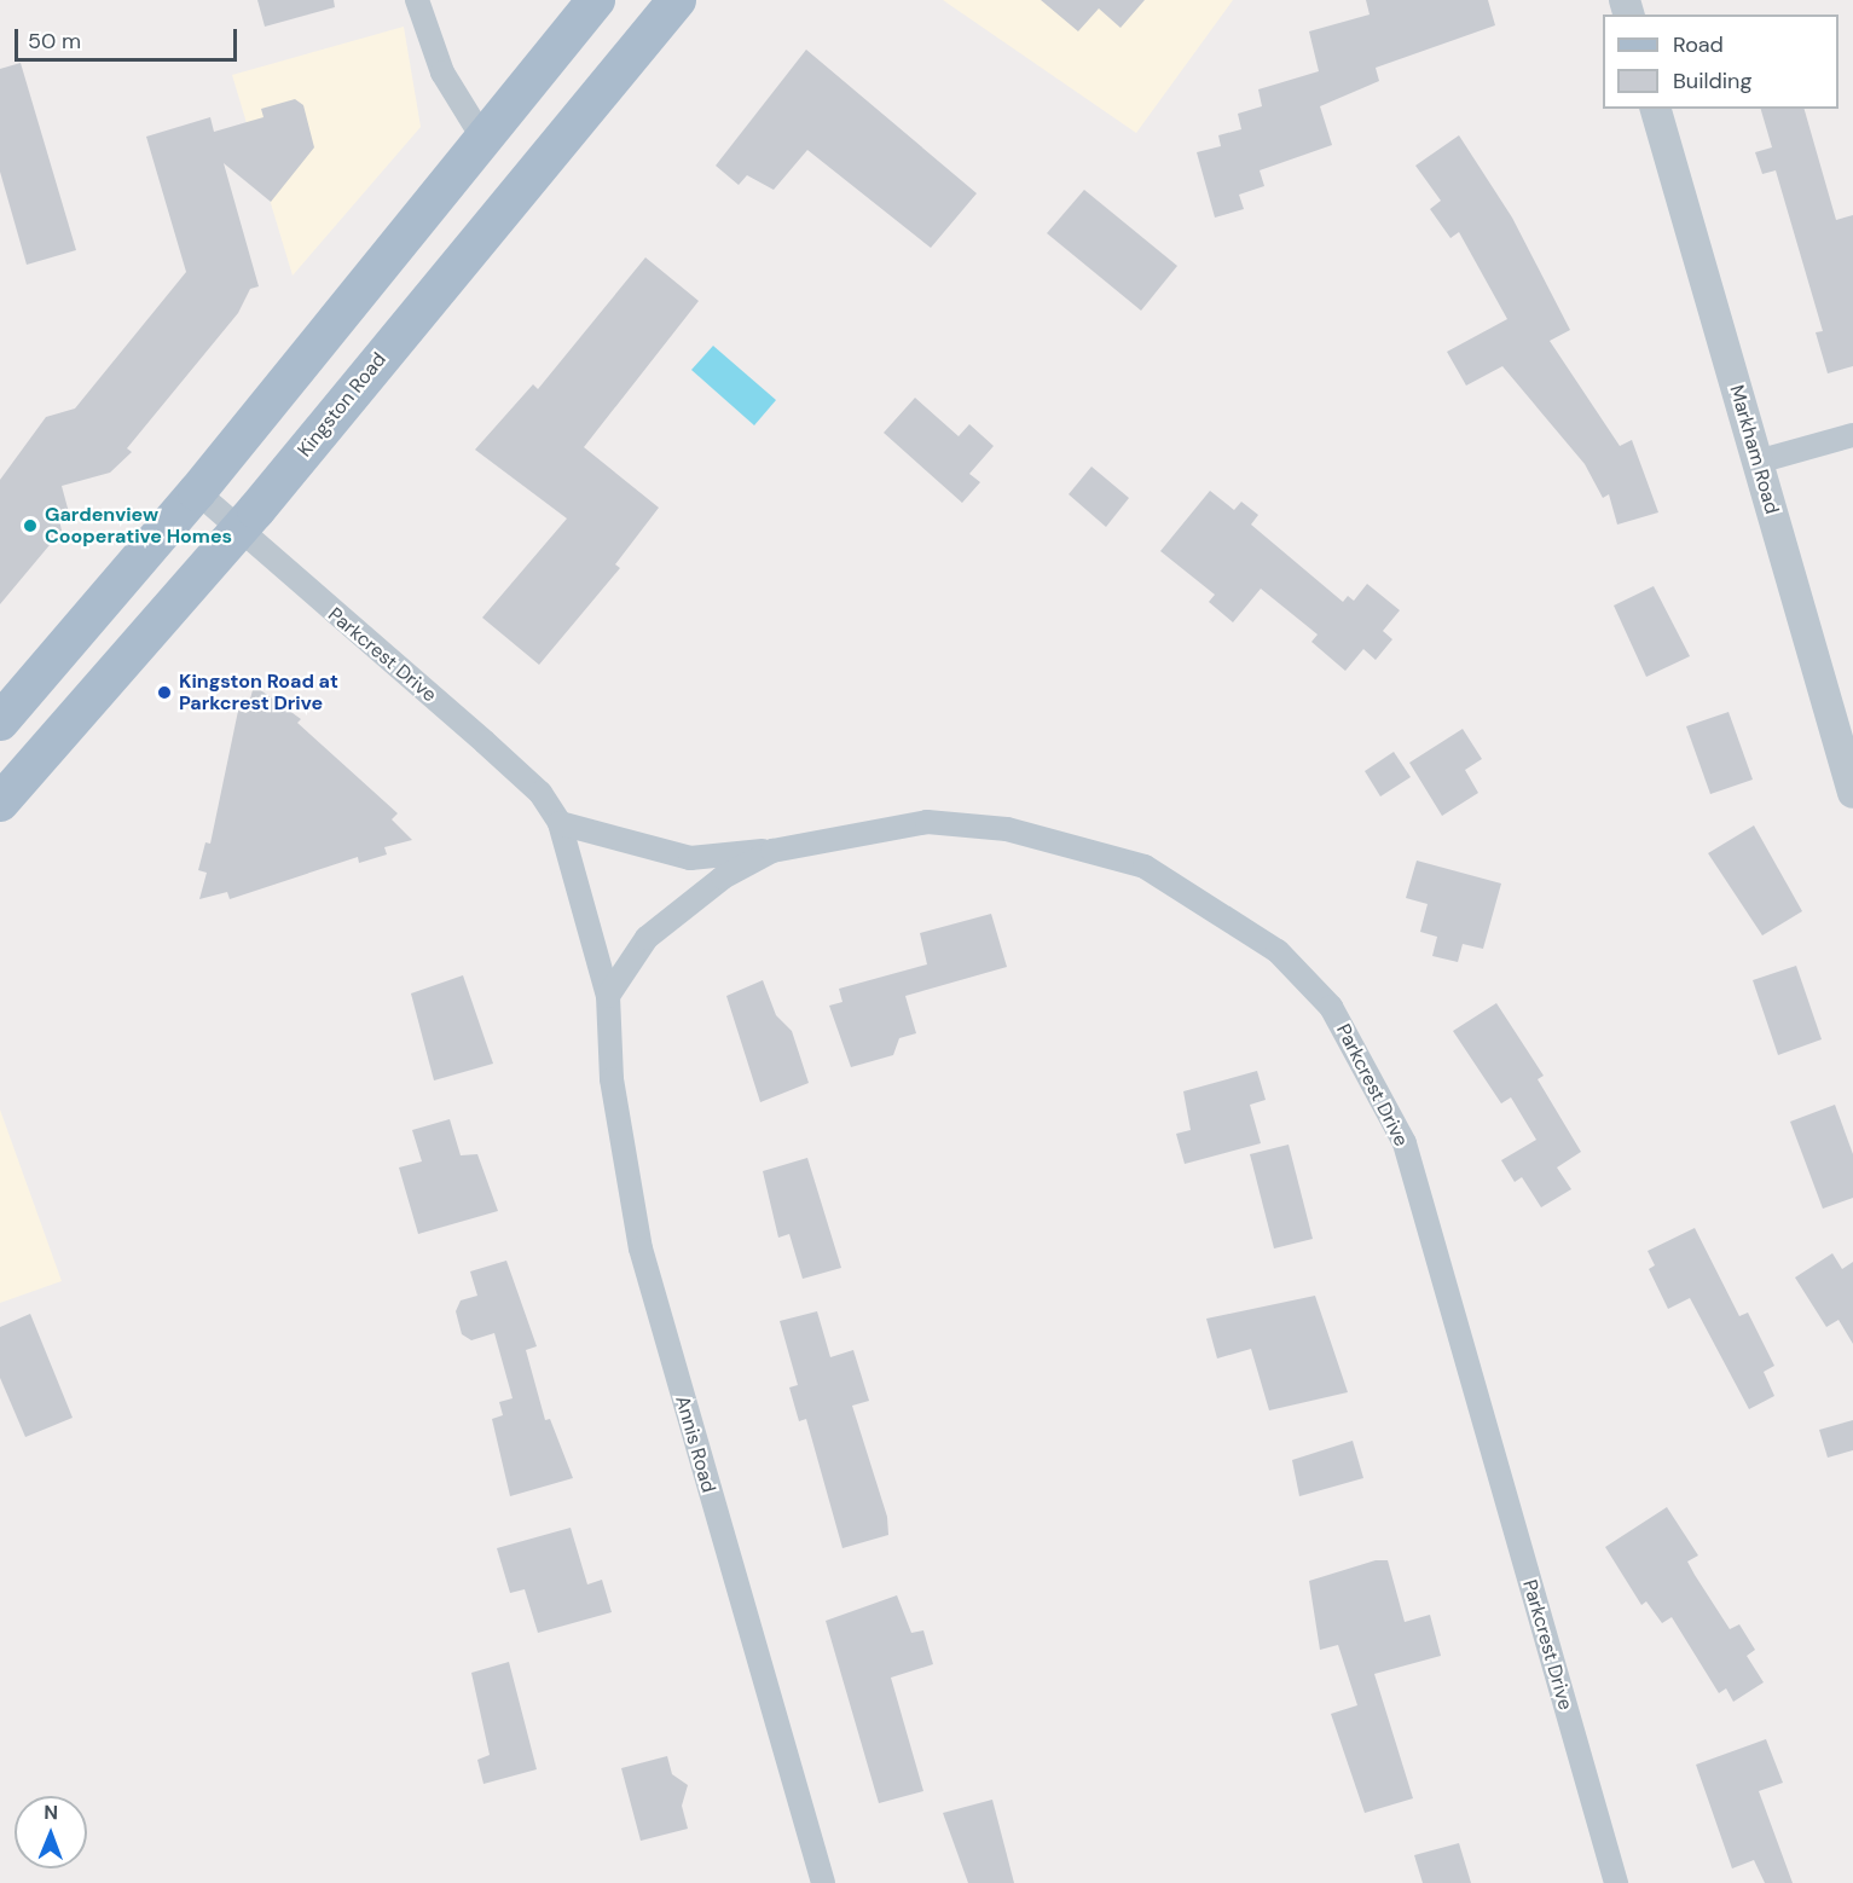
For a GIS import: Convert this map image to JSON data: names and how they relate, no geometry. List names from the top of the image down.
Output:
{
  "streets": {
    "main road": ["Kingston Road"],
    "street": ["Markham Road", "Parkcrest Drive", "Annis Road"]
  },
  "crossings": [
    ["Kingston Road", "Parkcrest Drive"],
    ["Parkcrest Drive", "Annis Road"]
  ],
  "places": ["Gardenview Cooperative Homes", "Kingston Road at Parkcrest Drive"],
  "legend": ["Road", "Building"],
  "scale_bar": "50 m",
  "north": "top"
}
